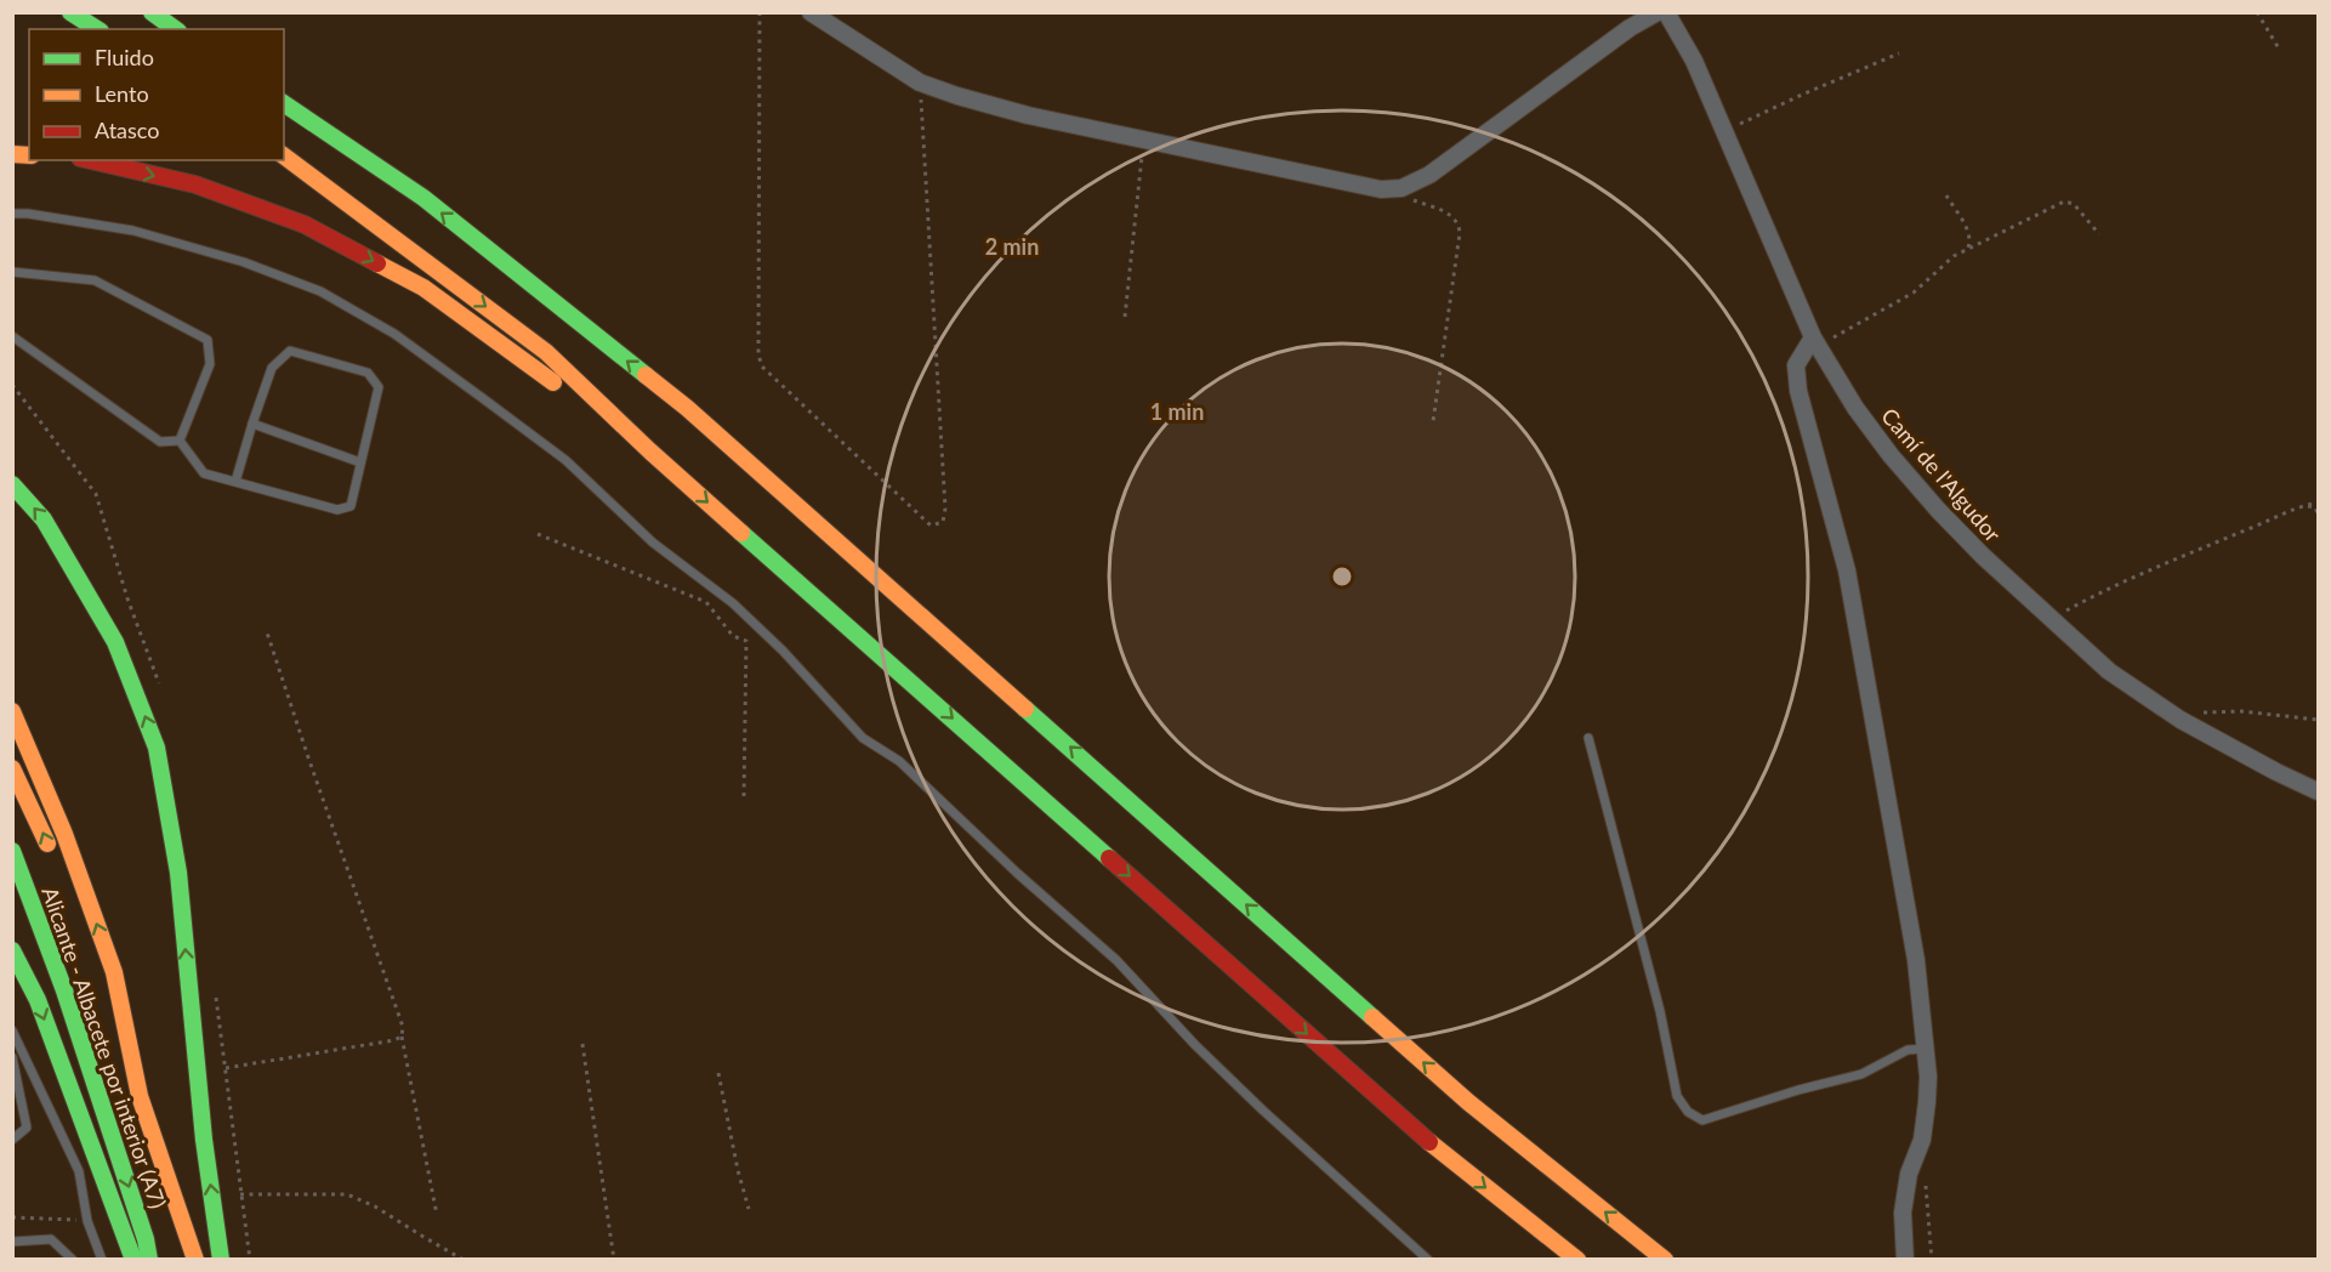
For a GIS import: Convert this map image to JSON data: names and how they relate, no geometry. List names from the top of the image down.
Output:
{
  "streets": {
    "highway": ["Alicante - Albacete por interior (A7)"],
    "street": ["Camí de l'Algudor"]
  },
  "legend": ["Fluido", "Lento", "Atasco"],
  "rings": ["2 min", "1 min"]
}
